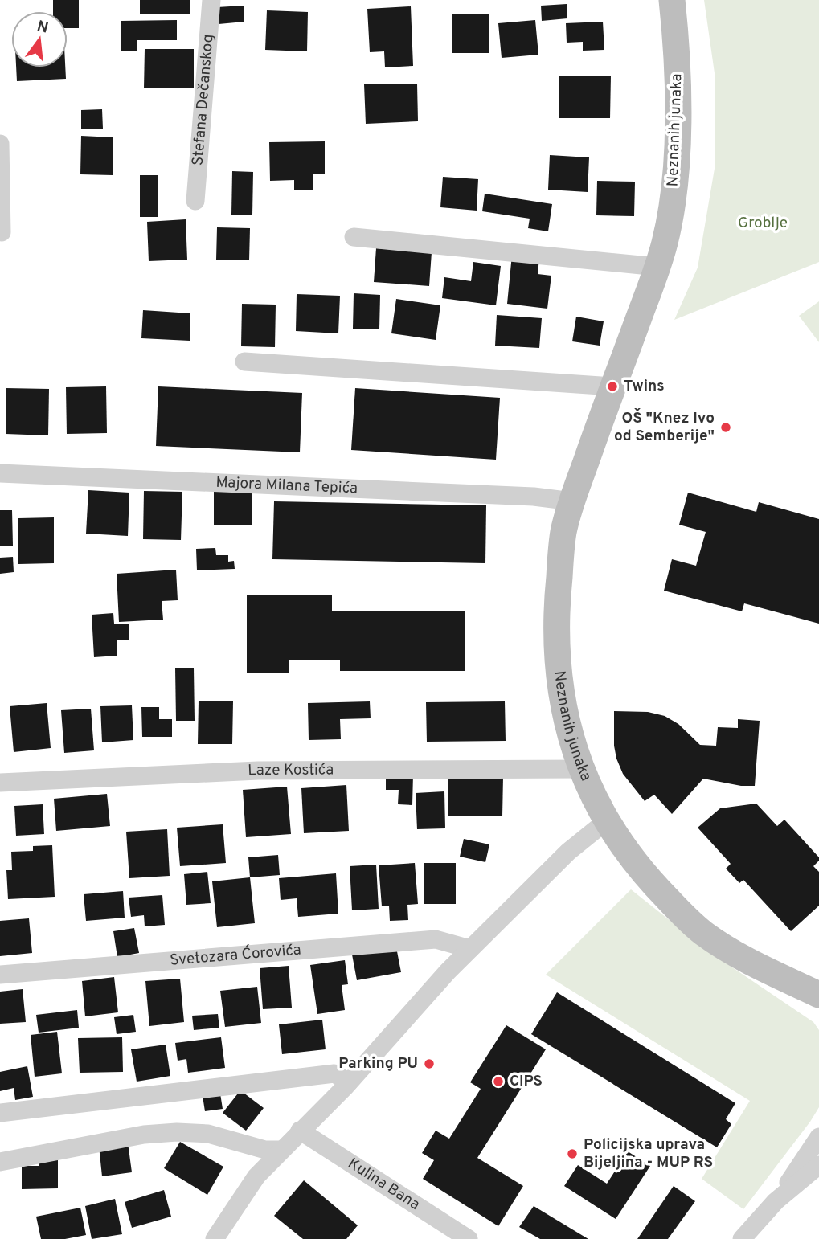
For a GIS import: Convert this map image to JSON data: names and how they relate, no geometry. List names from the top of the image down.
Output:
{
  "streets": {
    "main road": ["Neznanih junaka"],
    "street": [
      "Stefana Dečanskog",
      "Majora Milana Tepića",
      "Laze Kostića",
      "Svetozara Ćorovića",
      "Kulina Bana"
    ]
  },
  "crossings": [
    ["Neznanih junaka", "Majora Milana Tepića"],
    ["Neznanih junaka", "Laze Kostića"]
  ],
  "parks": ["Groblje"],
  "places": [
    "Twins",
    "OŠ \"Knez Ivo od Semberije\"",
    "Parking PU",
    "CIPS",
    "Policijska uprava Bijeljina - MUP RS"
  ],
  "north": "top"
}
